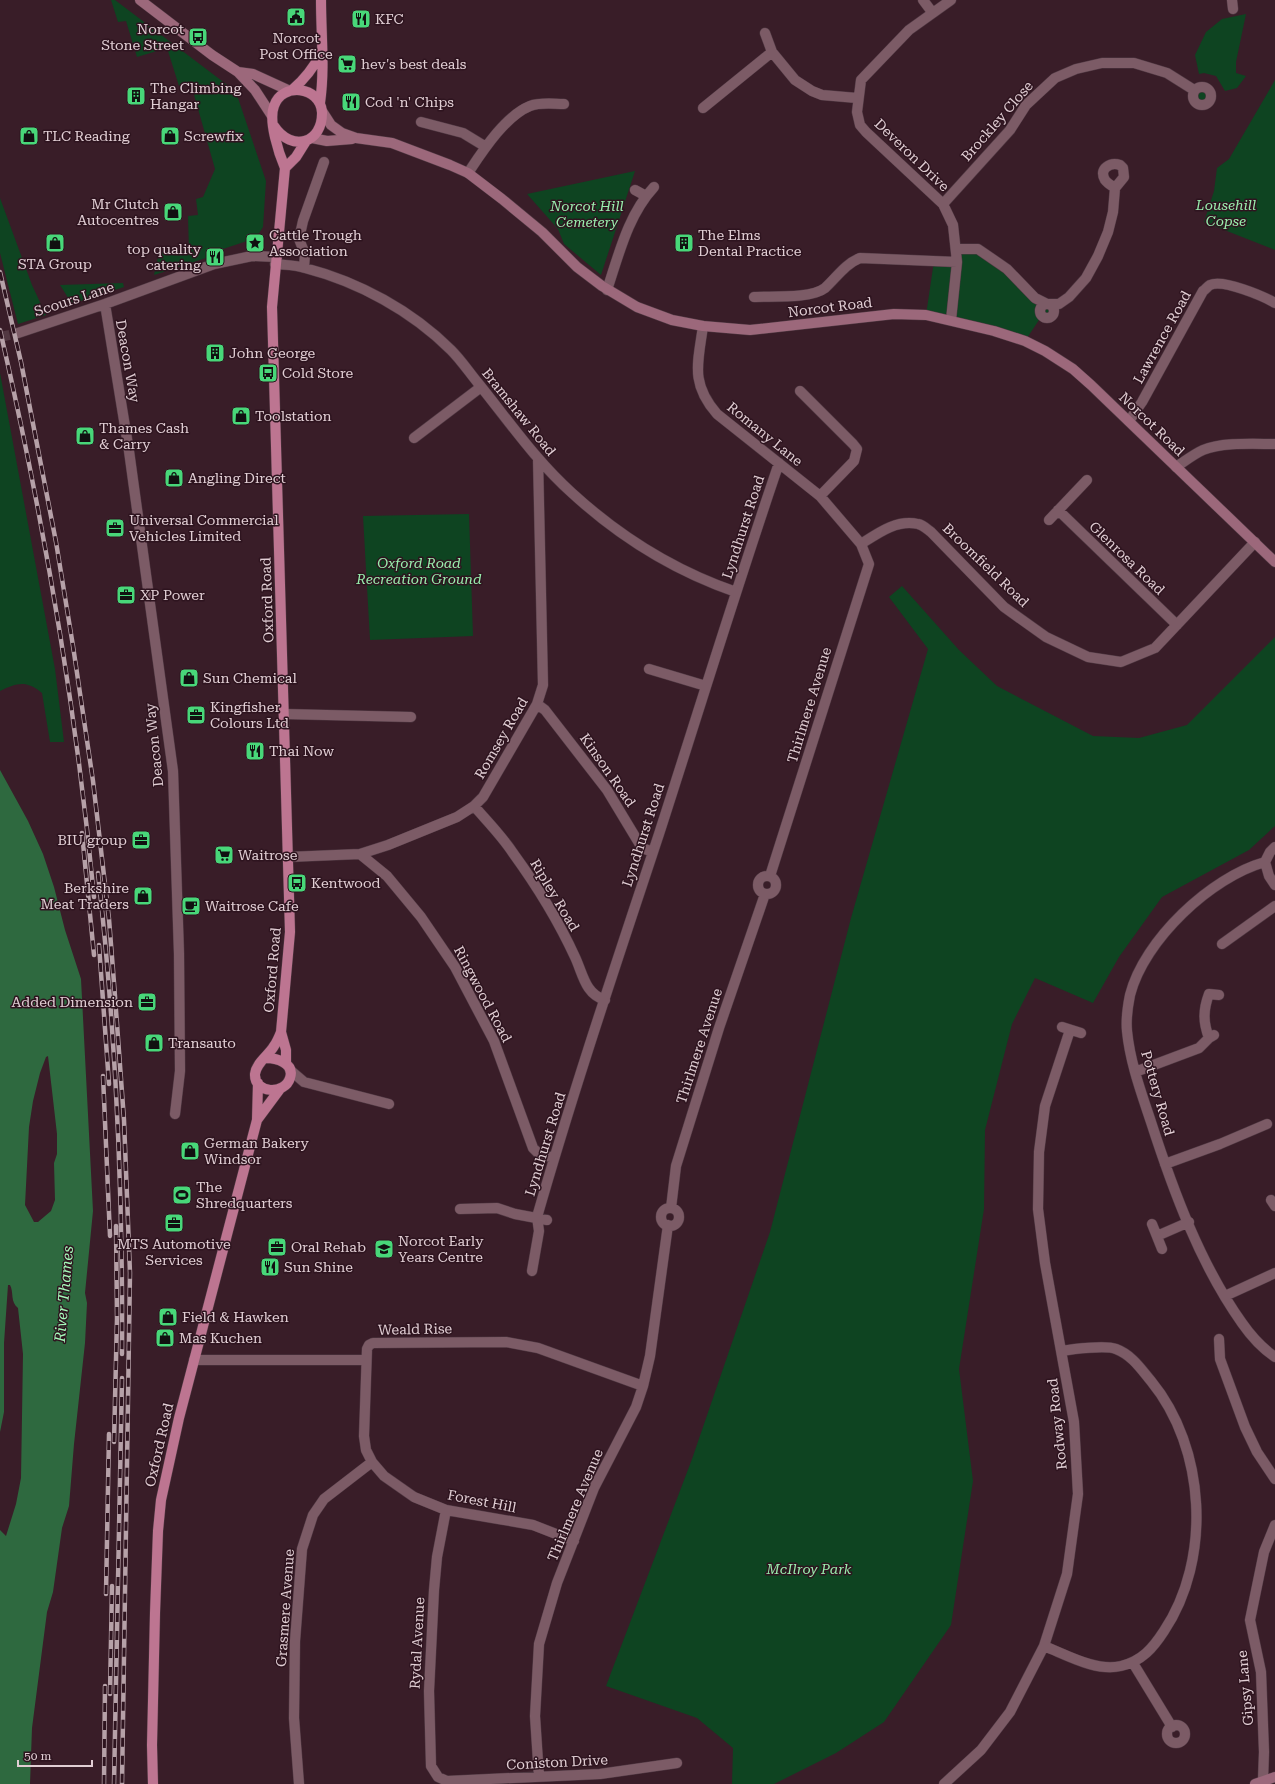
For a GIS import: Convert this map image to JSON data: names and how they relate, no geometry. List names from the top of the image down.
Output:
{
  "streets": {
    "main road": ["Oxford Road"],
    "street": [
      "Brockley Close",
      "Deveron Drive",
      "Scours Lane",
      "Norcot Road",
      "Lawrence Road",
      "Deacon Way",
      "Bramshaw Road",
      "Romany Lane",
      "Lyndhurst Road",
      "Glenrosa Road",
      "Broomfield Road",
      "Thirlmere Avenue",
      "Romsey Road",
      "Kinson Road",
      "Ripley Road",
      "Ringwood Road",
      "Pottery Road",
      "Weald Rise",
      "Rodway Road",
      "Forest Hill",
      "Grasmere Avenue",
      "Rydal Avenue",
      "Gipsy Lane",
      "Coniston Drive"
    ]
  },
  "crossings": [
    ["Brockley Close", "Deveron Drive"],
    ["Deveron Drive", "Norcot Road"],
    ["Scours Lane", "Deacon Way"],
    ["Scours Lane", "Bramshaw Road"],
    ["Scours Lane", "Oxford Road"],
    ["Norcot Road", "Lawrence Road"],
    ["Norcot Road", "Romany Lane"],
    ["Norcot Road", "Broomfield Road"],
    ["Norcot Road", "Oxford Road"],
    ["Bramshaw Road", "Lyndhurst Road"],
    ["Bramshaw Road", "Oxford Road"],
    ["Bramshaw Road", "Romsey Road"],
    ["Romany Lane", "Lyndhurst Road"],
    ["Romany Lane", "Broomfield Road"],
    ["Romany Lane", "Thirlmere Avenue"],
    ["Lyndhurst Road", "Kinson Road"],
    ["Lyndhurst Road", "Ripley Road"],
    ["Lyndhurst Road", "Ringwood Road"],
    ["Glenrosa Road", "Broomfield Road"],
    ["Broomfield Road", "Thirlmere Avenue"],
    ["Oxford Road", "Romsey Road"],
    ["Thirlmere Avenue", "Weald Rise"],
    ["Thirlmere Avenue", "Forest Hill"],
    ["Thirlmere Avenue", "Coniston Drive"],
    ["Romsey Road", "Kinson Road"],
    ["Romsey Road", "Ripley Road"],
    ["Romsey Road", "Ringwood Road"],
    ["Forest Hill", "Grasmere Avenue"],
    ["Forest Hill", "Rydal Avenue"],
    ["Rydal Avenue", "Coniston Drive"]
  ],
  "water": ["River Thames"],
  "parks": [
    "Lousehill Copse",
    "Norcot Hill Cemetery",
    "Oxford Road Recreation Ground",
    "McIlroy Park"
  ],
  "places": {
    "public building": ["Norcot Post Office"],
    "restaurant": [
      "KFC",
      "Cod 'n' Chips",
      "top quality catering",
      "Thai Now",
      "Sun Shine"
    ],
    "bus stop": ["Norcot Stone Street", "Cold Store", "Kentwood"],
    "supermarket": ["hev's best deals", "Waitrose"],
    "building": ["The Climbing Hangar", "The Elms Dental Practice", "John George"],
    "shop": [
      "TLC Reading",
      "Screwfix",
      "Mr Clutch Autocentres",
      "STA Group",
      "Toolstation",
      "Thames Cash & Carry",
      "Angling Direct",
      "Sun Chemical",
      "Berkshire Meat Traders",
      "Transauto",
      "German Bakery Windsor",
      "Field & Hawken",
      "Mas Kuchen"
    ],
    "place": ["Cattle Trough Association"],
    "office": [
      "Universal Commercial Vehicles Limited",
      "XP Power",
      "Kingfisher Colours Ltd",
      "BIU group",
      "Added Dimension",
      "MTS Automotive Services",
      "Oral Rehab"
    ],
    "cafe": ["Waitrose Cafe"],
    "sports": ["The Shredquarters"],
    "school or university": ["Norcot Early Years Centre"]
  },
  "scale_bar": "50 m"
}
